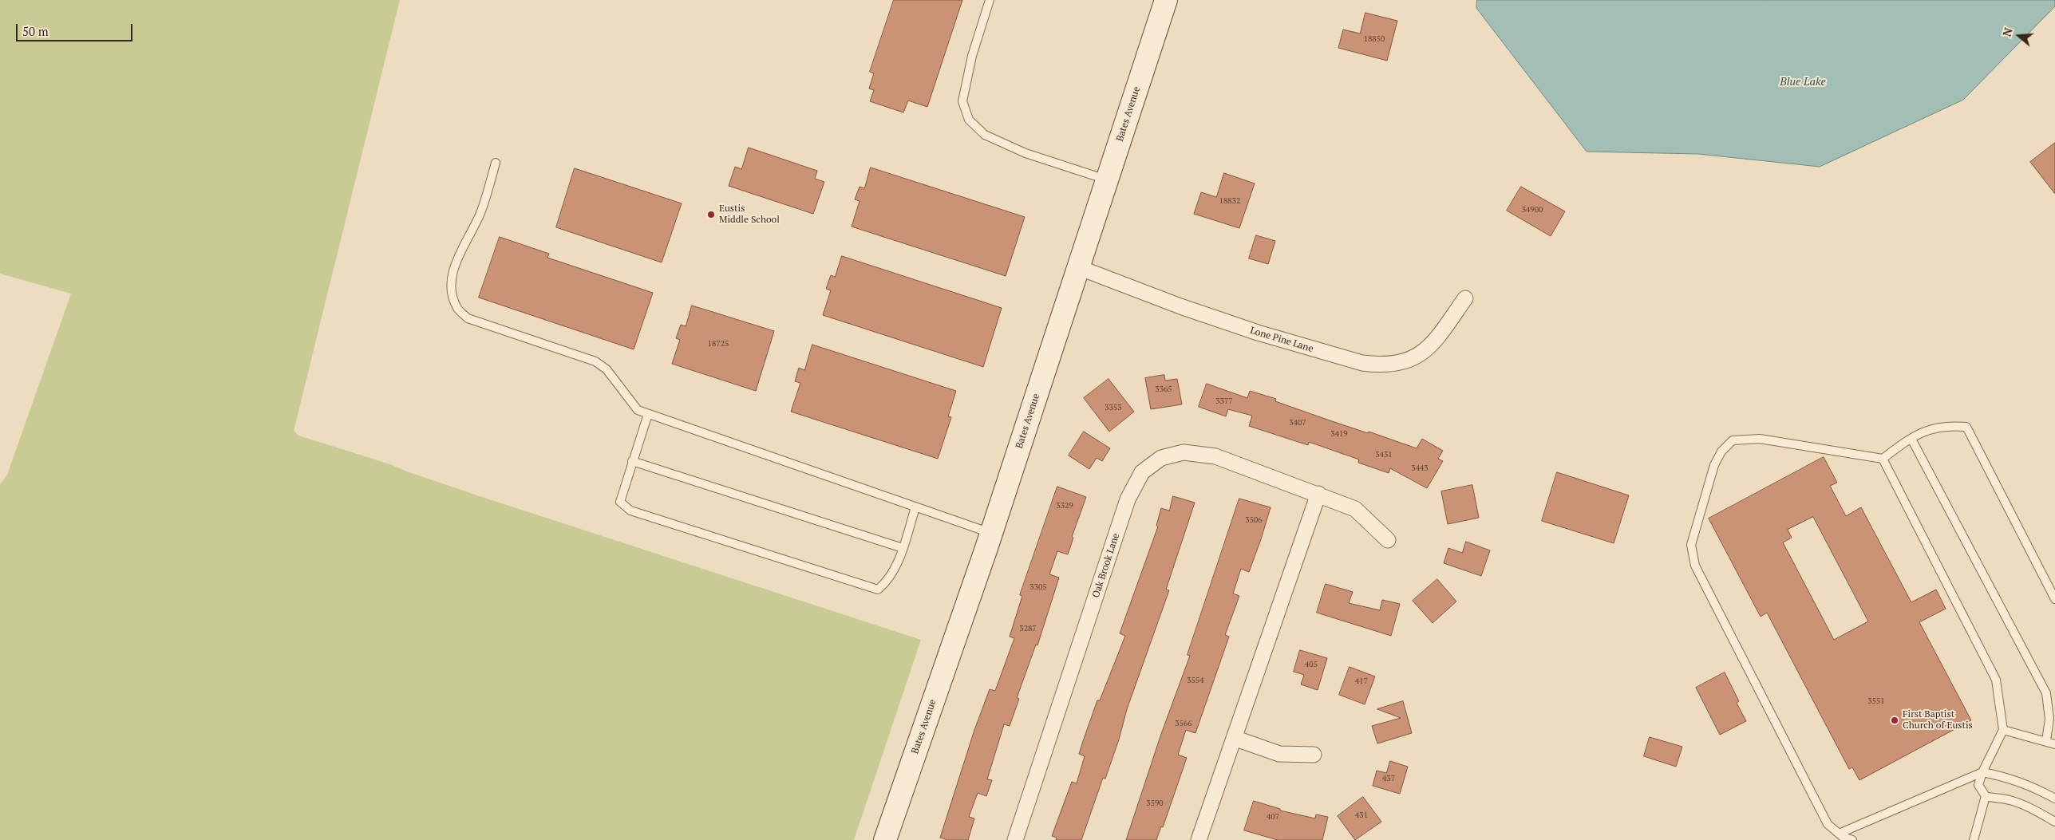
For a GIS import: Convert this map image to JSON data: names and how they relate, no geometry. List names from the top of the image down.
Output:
{
  "streets": {
    "street": ["Bates Avenue", "Lone Pine Lane", "Oak Brook Lane"]
  },
  "crossings": [
    ["Bates Avenue", "Lone Pine Lane"]
  ],
  "water": ["Blue Lake"],
  "places": ["Eustis Middle School", "First Baptist Church of Eustis"],
  "house_numbers": [
    "18850",
    "18832",
    "34900",
    "18725",
    "3365",
    "3377",
    "3353",
    "3407",
    "3419",
    "3431",
    "3443",
    "3329",
    "3506",
    "3305",
    "3287",
    "405",
    "3554",
    "417",
    "3551",
    "3566",
    "437",
    "3590",
    "431",
    "407"
  ],
  "scale_bar": "50 m",
  "north": "left"
}
